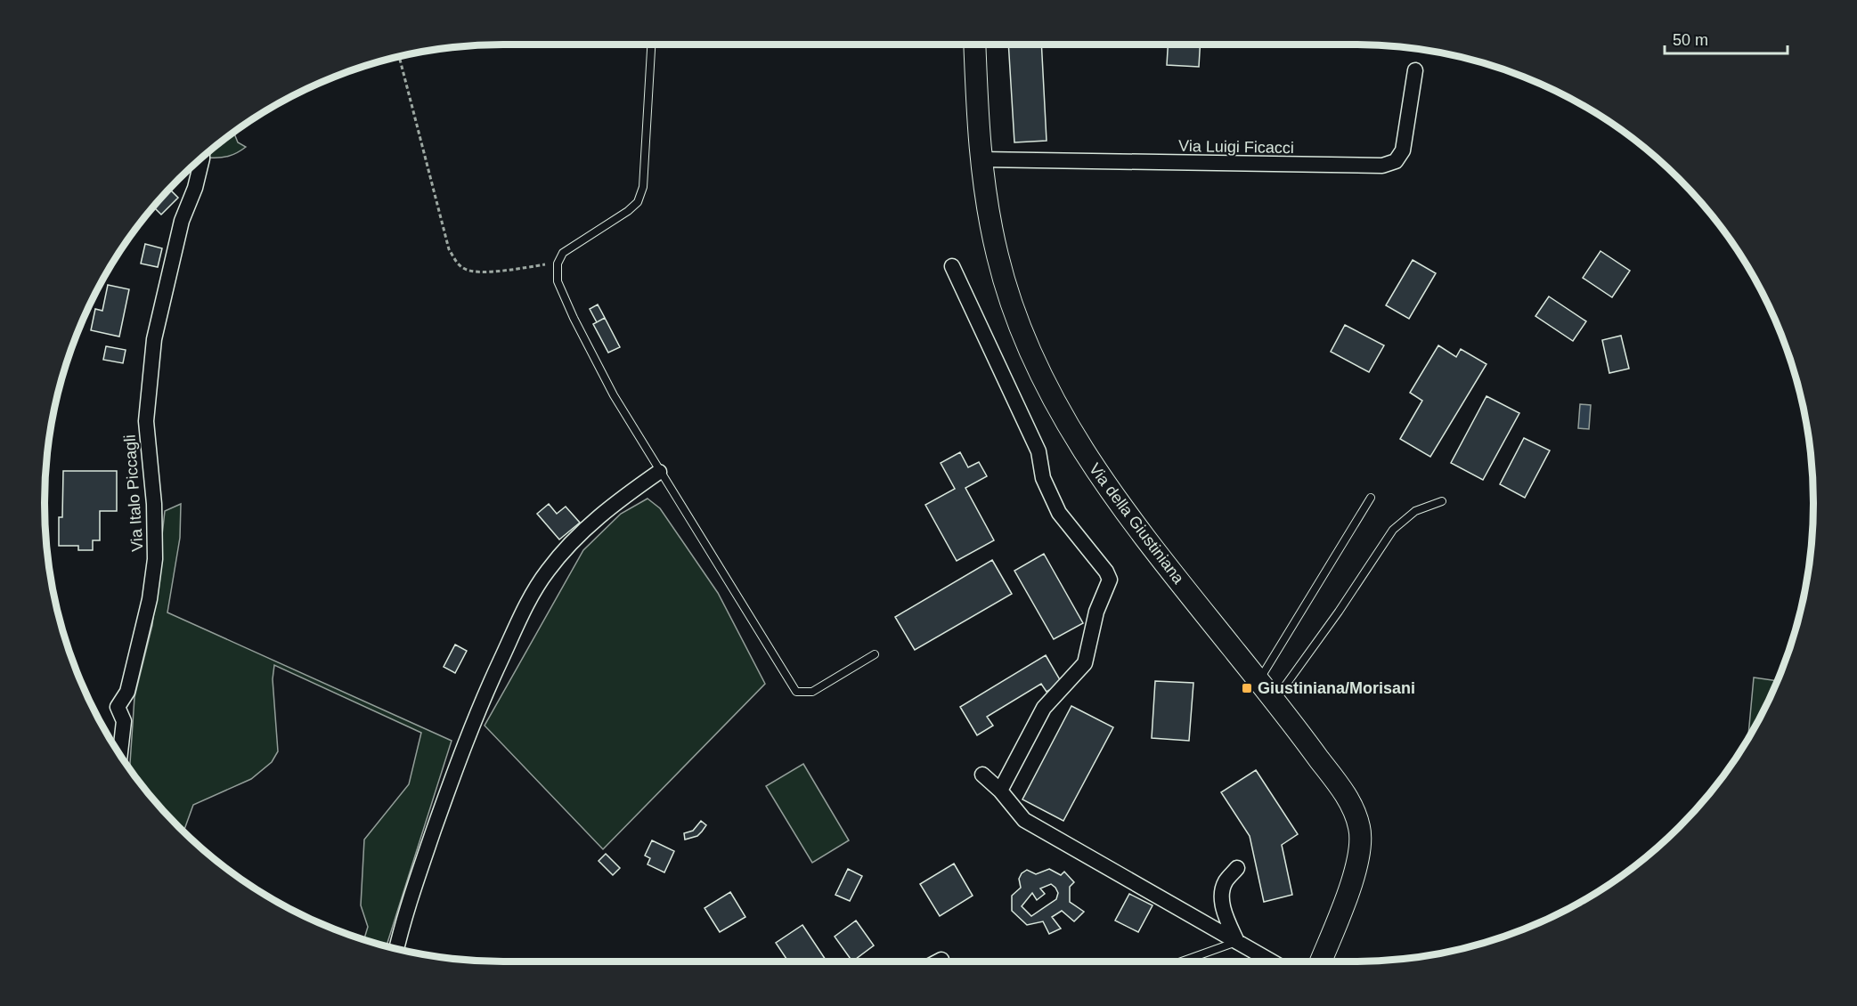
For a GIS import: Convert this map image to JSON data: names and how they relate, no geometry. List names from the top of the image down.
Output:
{
  "streets": {
    "street": ["Via Luigi Ficacci", "Via Italo Piccagli", "Via della Giustiniana"]
  },
  "crossings": [
    ["Via Luigi Ficacci", "Via della Giustiniana"]
  ],
  "places": {
    "transit": ["Giustiniana/Morisani"]
  },
  "scale_bar": "50 m"
}
